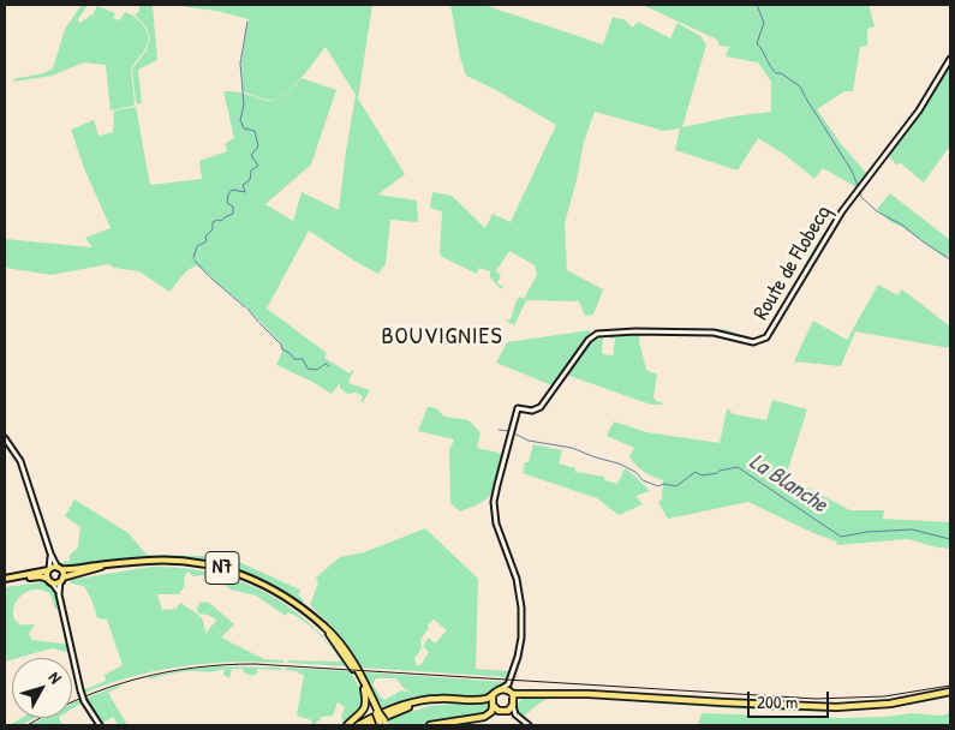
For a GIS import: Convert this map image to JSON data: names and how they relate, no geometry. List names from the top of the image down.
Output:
{
  "streets": {
    "highway": ["N7"],
    "street": ["Route de Flobecq"]
  },
  "districts": ["BOUVIGNIES"],
  "water": ["La Blanche"],
  "scale_bar": "200 m",
  "north": "top right"
}
